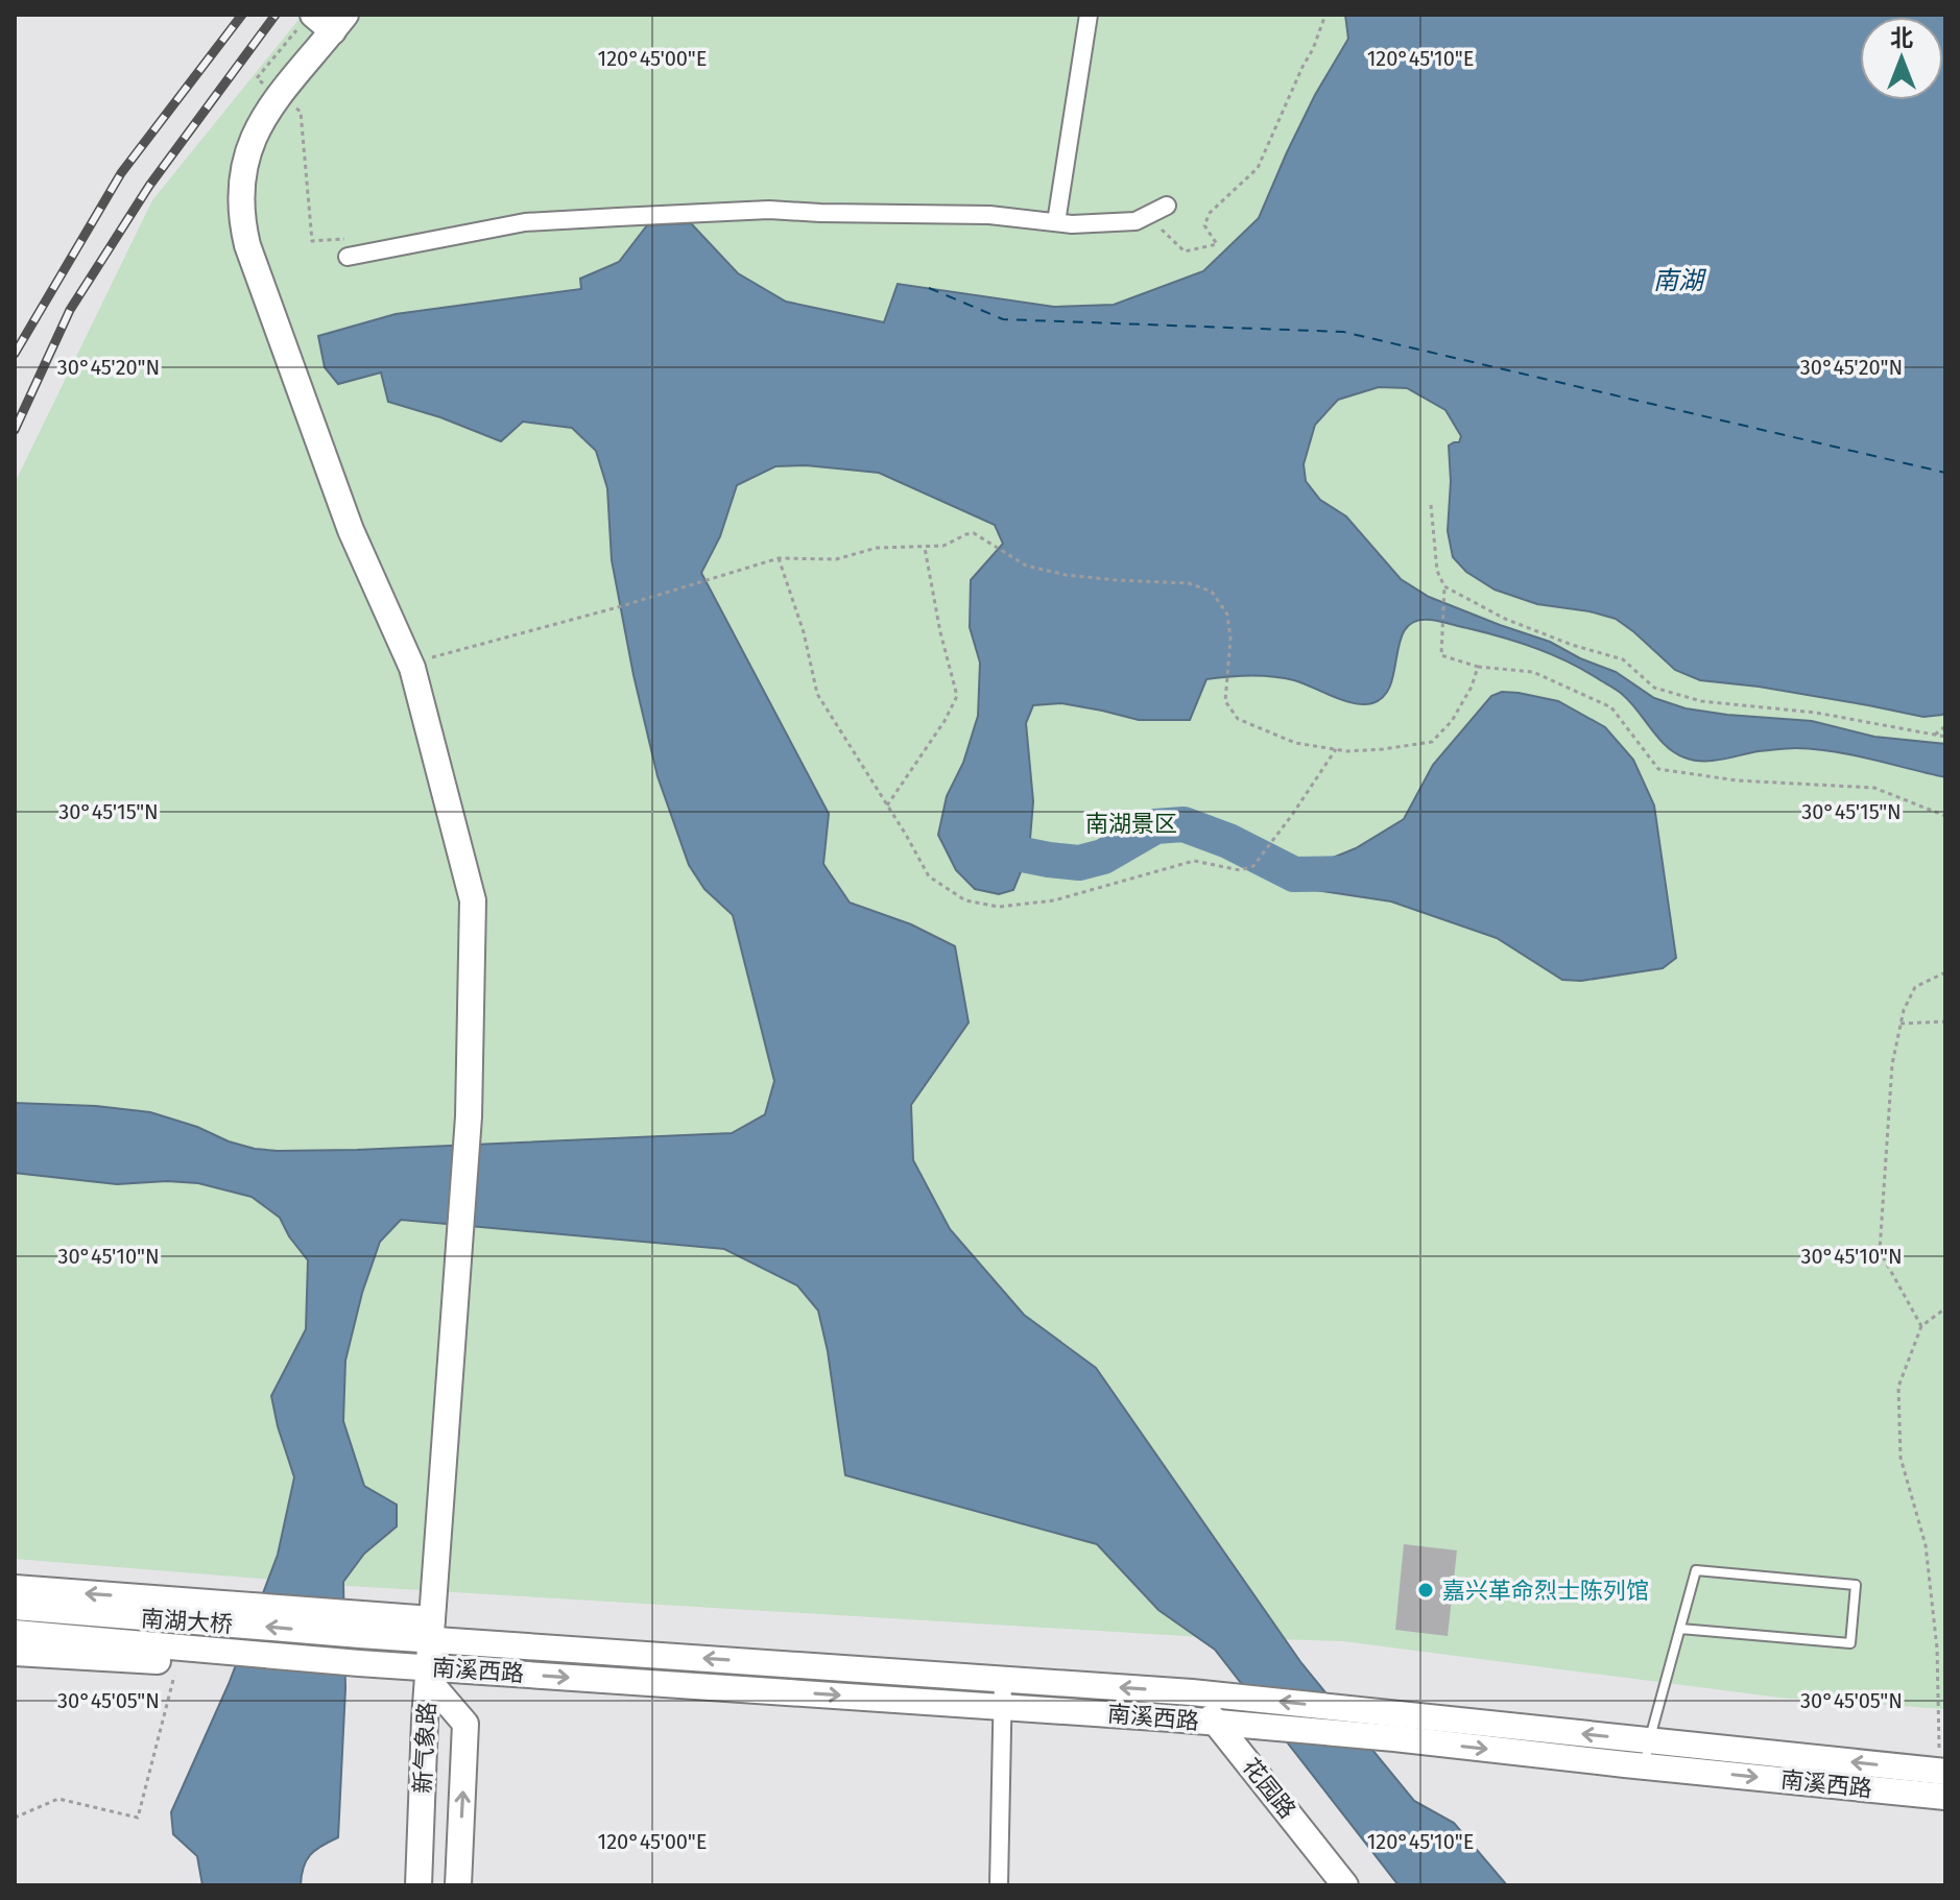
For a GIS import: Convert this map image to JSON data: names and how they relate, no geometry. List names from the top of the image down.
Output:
{
  "streets": {
    "main road": [
      "南湖大桥",
      "南溪西路",
      "新气象路",
      "花园路"
    ]
  },
  "crossings": [
    ["南湖大桥", "南溪西路"],
    ["南溪西路", "新气象路"],
    ["南溪西路", "花园路"]
  ],
  "water": ["南湖"],
  "parks": ["南湖景区"],
  "places": ["嘉兴革命烈士陈列馆"],
  "north": "top",
  "coordinates": [
    "120°45'00\"E",
    "120°45'10\"E",
    "30°45'20\"N",
    "30°45'15\"N",
    "30°45'10\"N",
    "30°45'05\"N"
  ]
}
